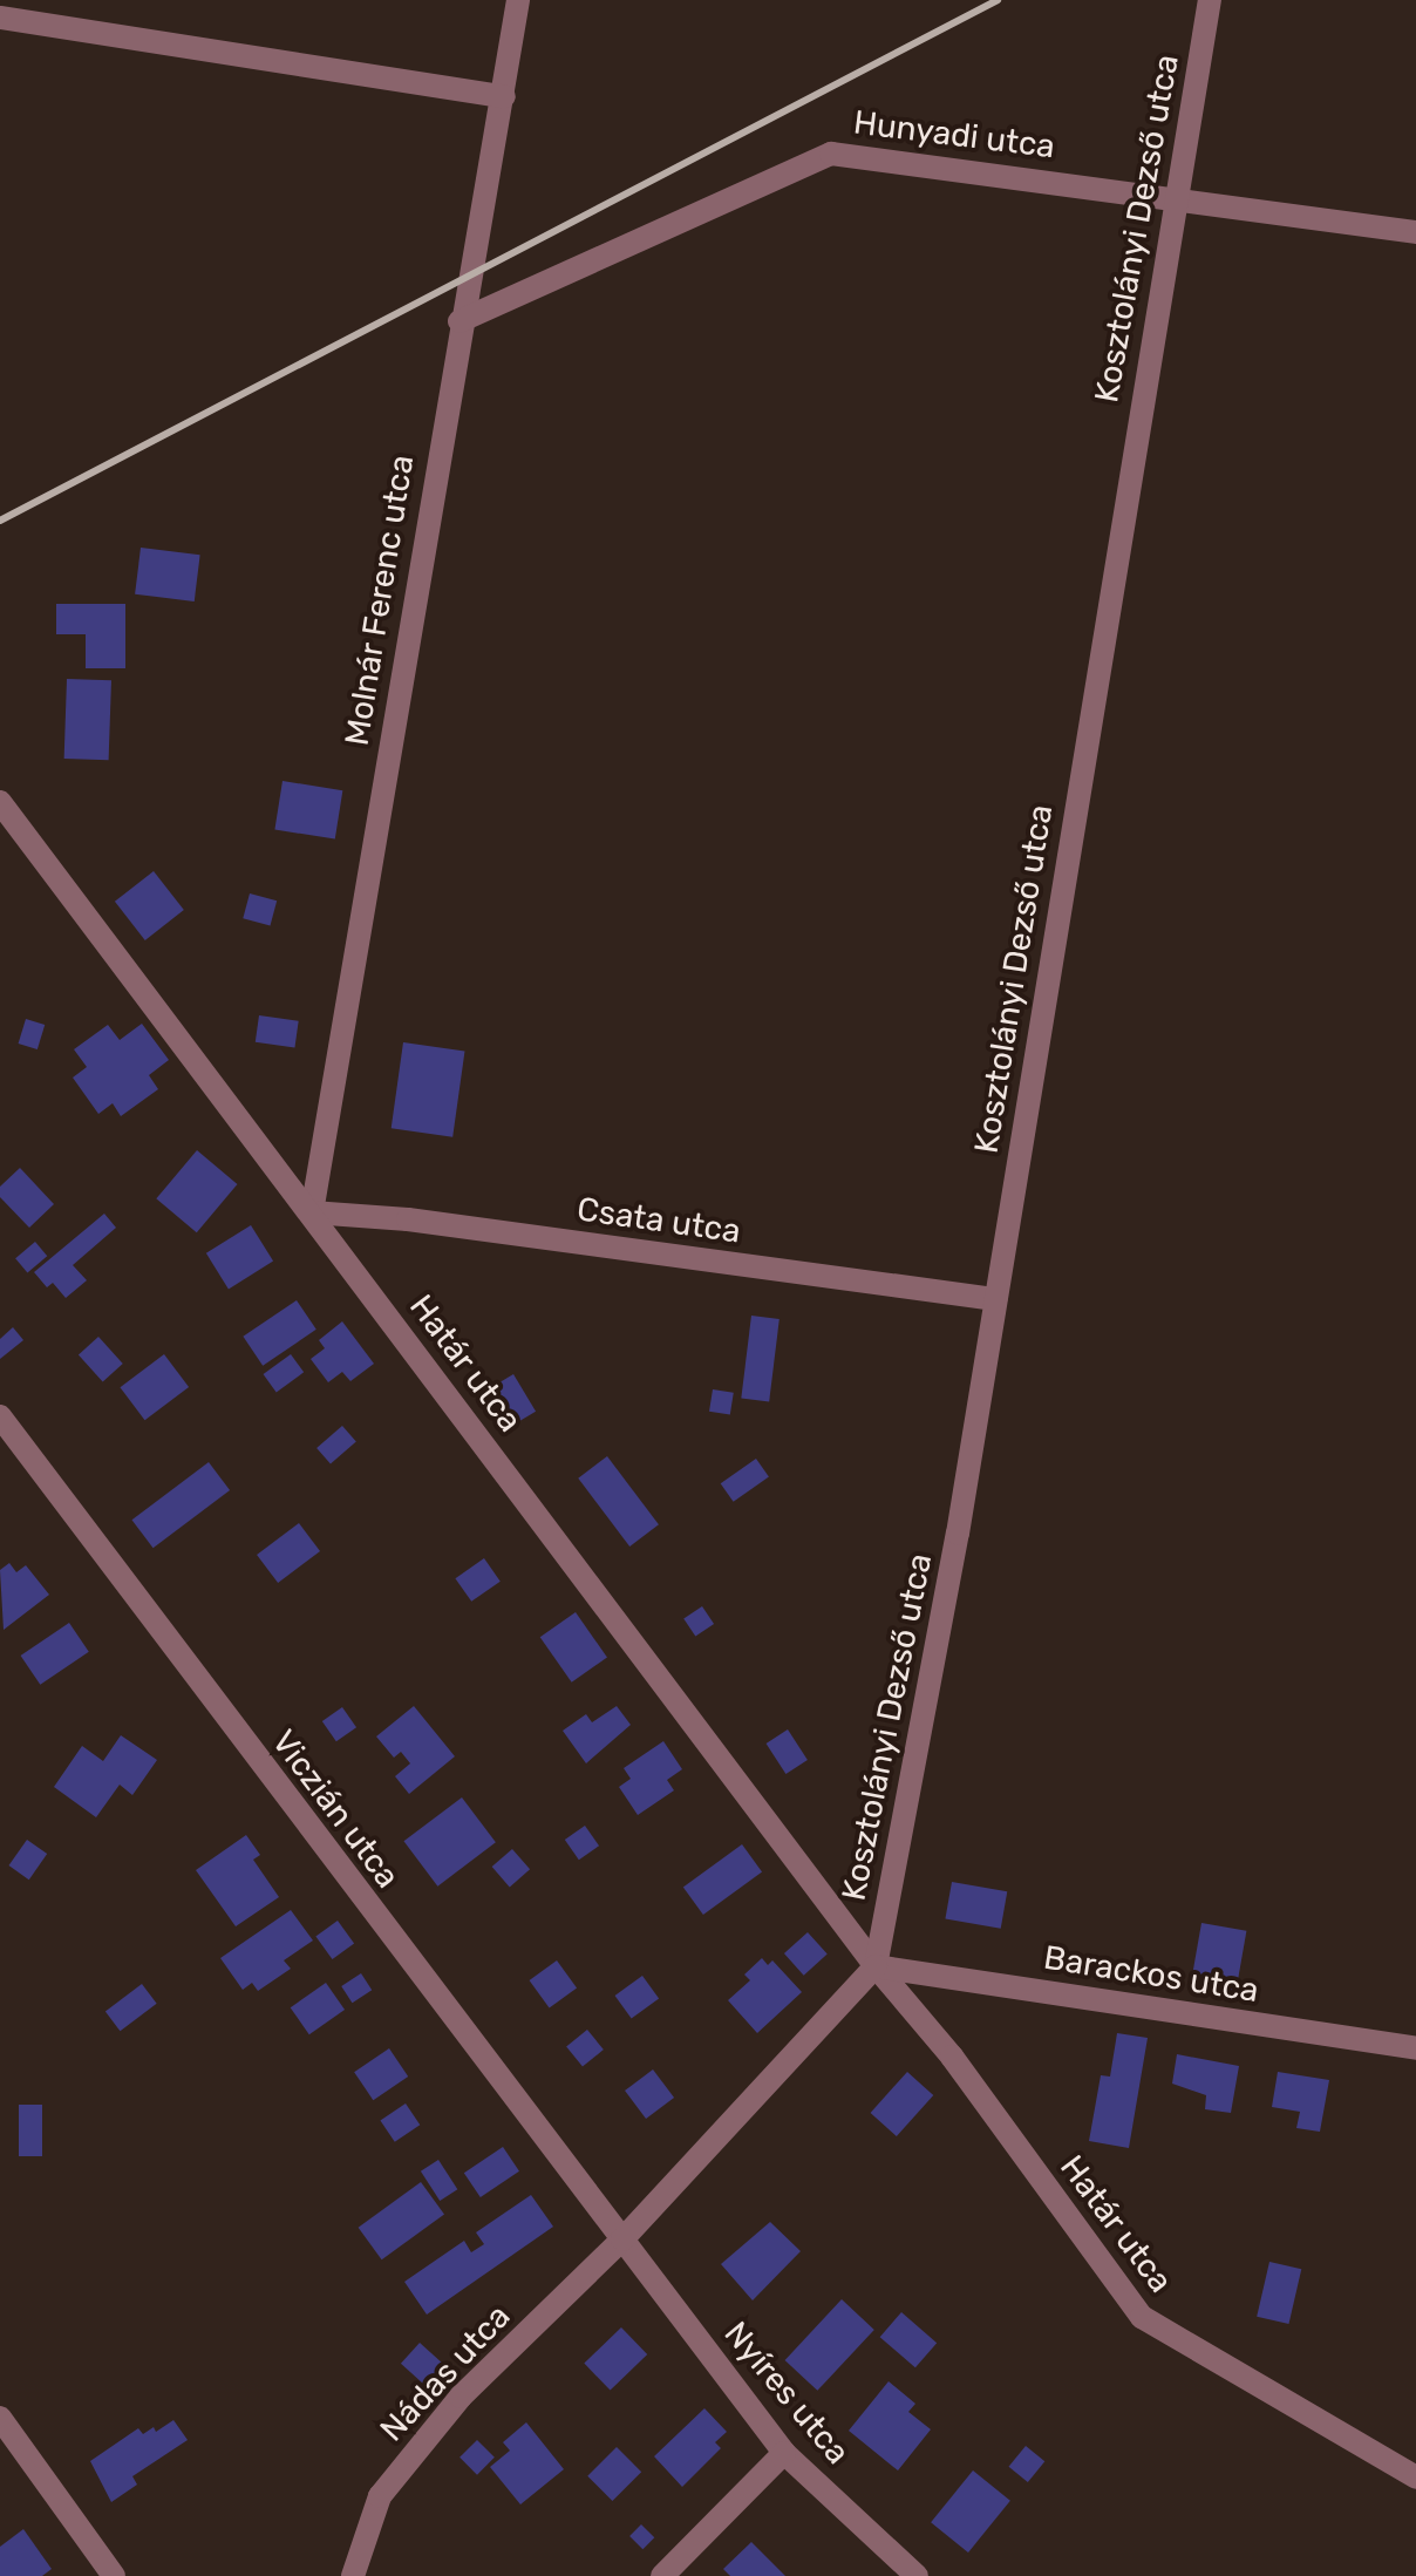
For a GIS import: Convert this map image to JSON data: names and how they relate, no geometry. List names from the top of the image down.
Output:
{
  "streets": {
    "street": [
      "Hunyadi utca",
      "Kosztolányi Dezső utca",
      "Molnár Ferenc utca",
      "Csata utca",
      "Határ utca",
      "Viczián utca",
      "Barackos utca",
      "Nádas utca",
      "Nyíres utca"
    ]
  },
  "crossings": [
    ["Hunyadi utca", "Kosztolányi Dezső utca"],
    ["Hunyadi utca", "Molnár Ferenc utca"],
    ["Kosztolányi Dezső utca", "Csata utca"],
    ["Kosztolányi Dezső utca", "Határ utca"],
    ["Kosztolányi Dezső utca", "Barackos utca"],
    ["Molnár Ferenc utca", "Csata utca"],
    ["Molnár Ferenc utca", "Határ utca"],
    ["Csata utca", "Határ utca"],
    ["Határ utca", "Barackos utca"],
    ["Viczián utca", "Nádas utca"],
    ["Viczián utca", "Nyíres utca"],
    ["Nádas utca", "Nyíres utca"]
  ]
}
